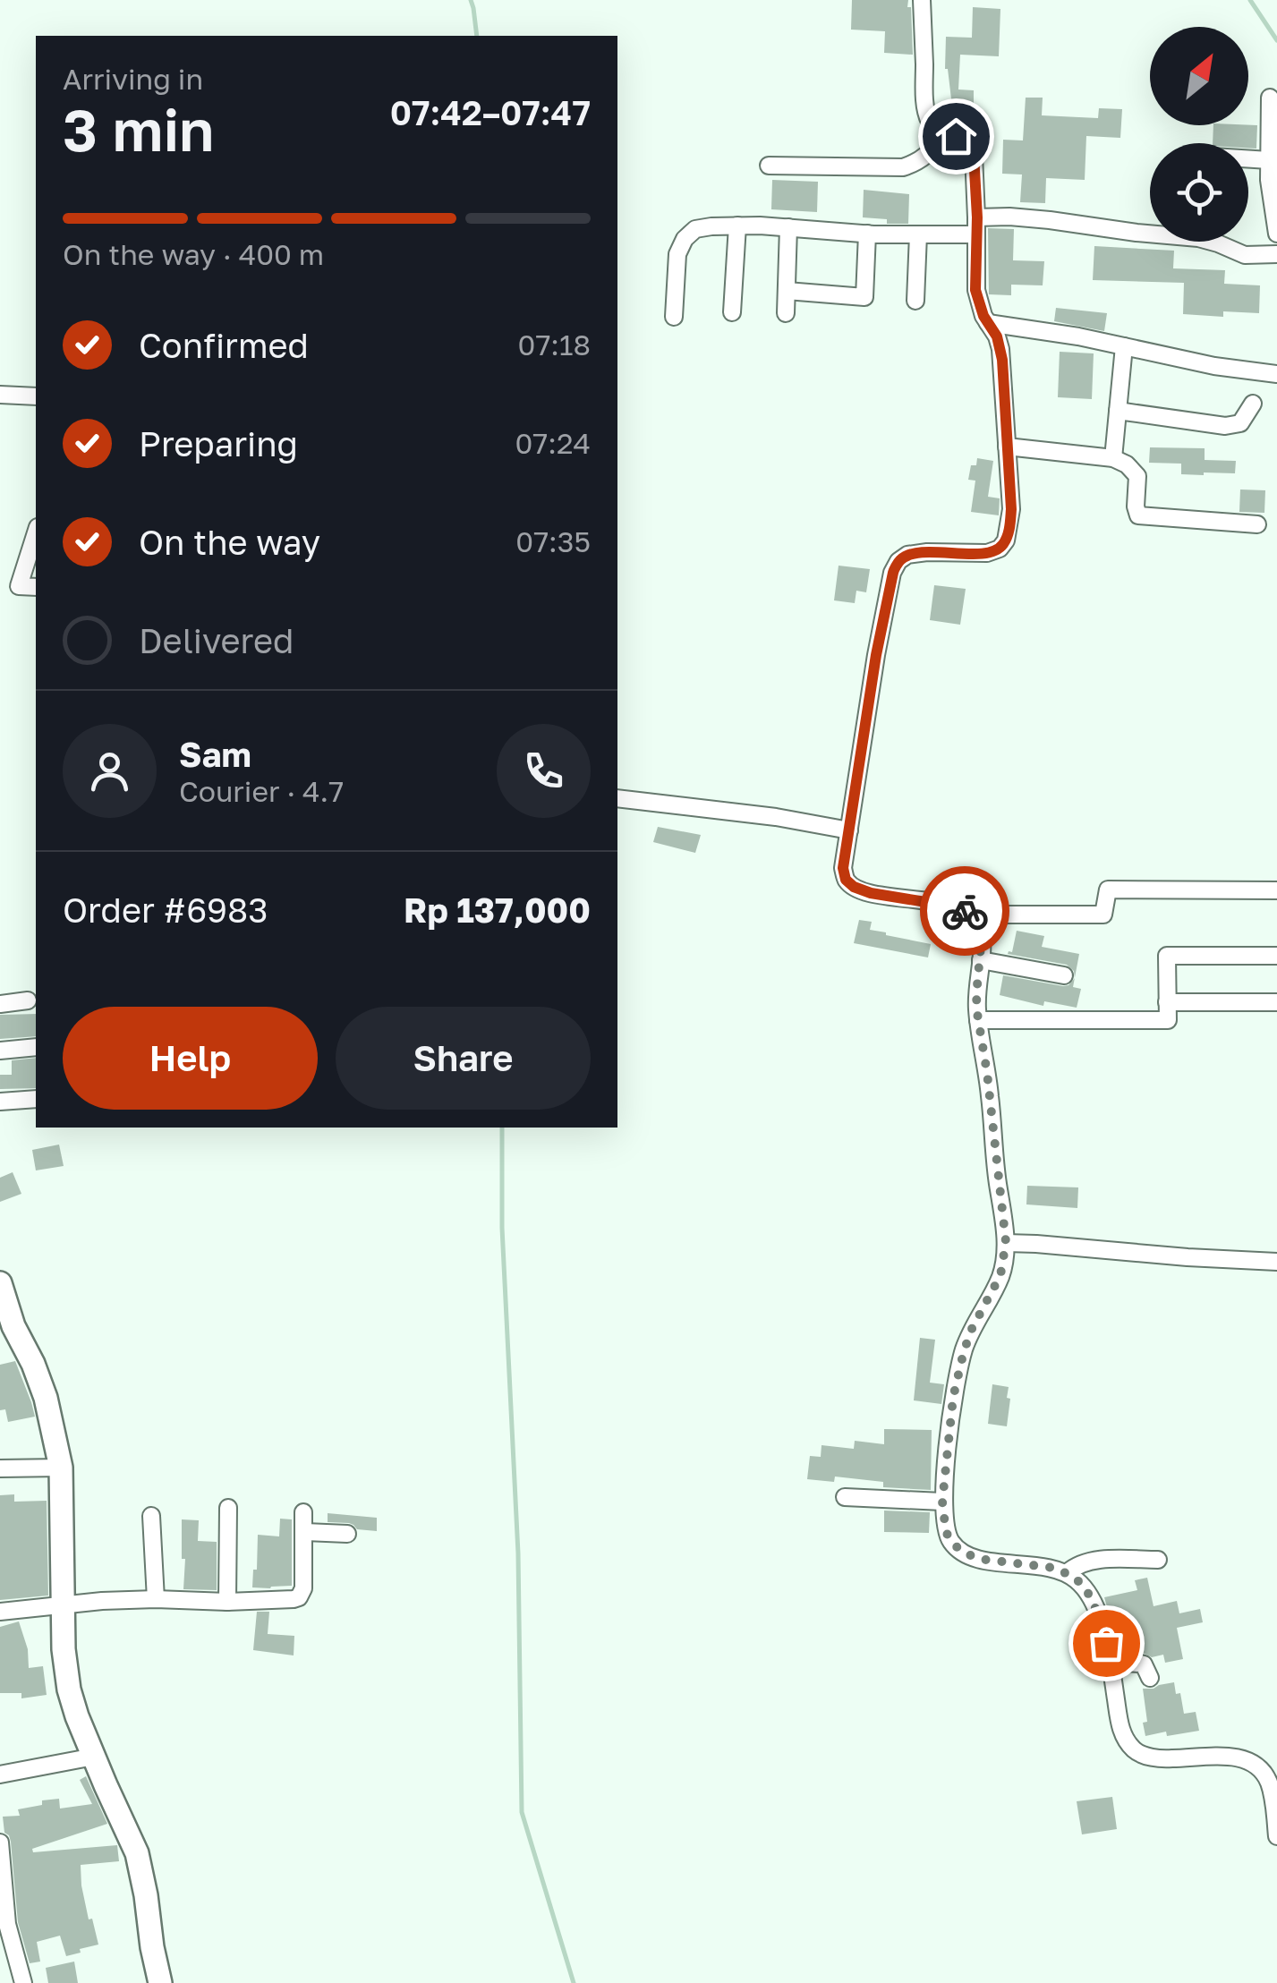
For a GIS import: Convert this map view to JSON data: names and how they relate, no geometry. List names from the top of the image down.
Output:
{
  "north": "top right",
  "page": {
    "heading": ["3 min", "Arriving in", "07:42–07:47"],
    "panel": [
      "Sam",
      "Courier · 4.7",
      "Order #6983",
      "Rp 137,000"
    ],
    "bar": "On the way · 400 m",
    "list": [
      ["Confirmed", "07:18"],
      ["Preparing", "07:24"],
      ["On the way", "07:35"],
      "Delivered"
    ],
    "buttons": ["Help", "Share"]
  }
}
